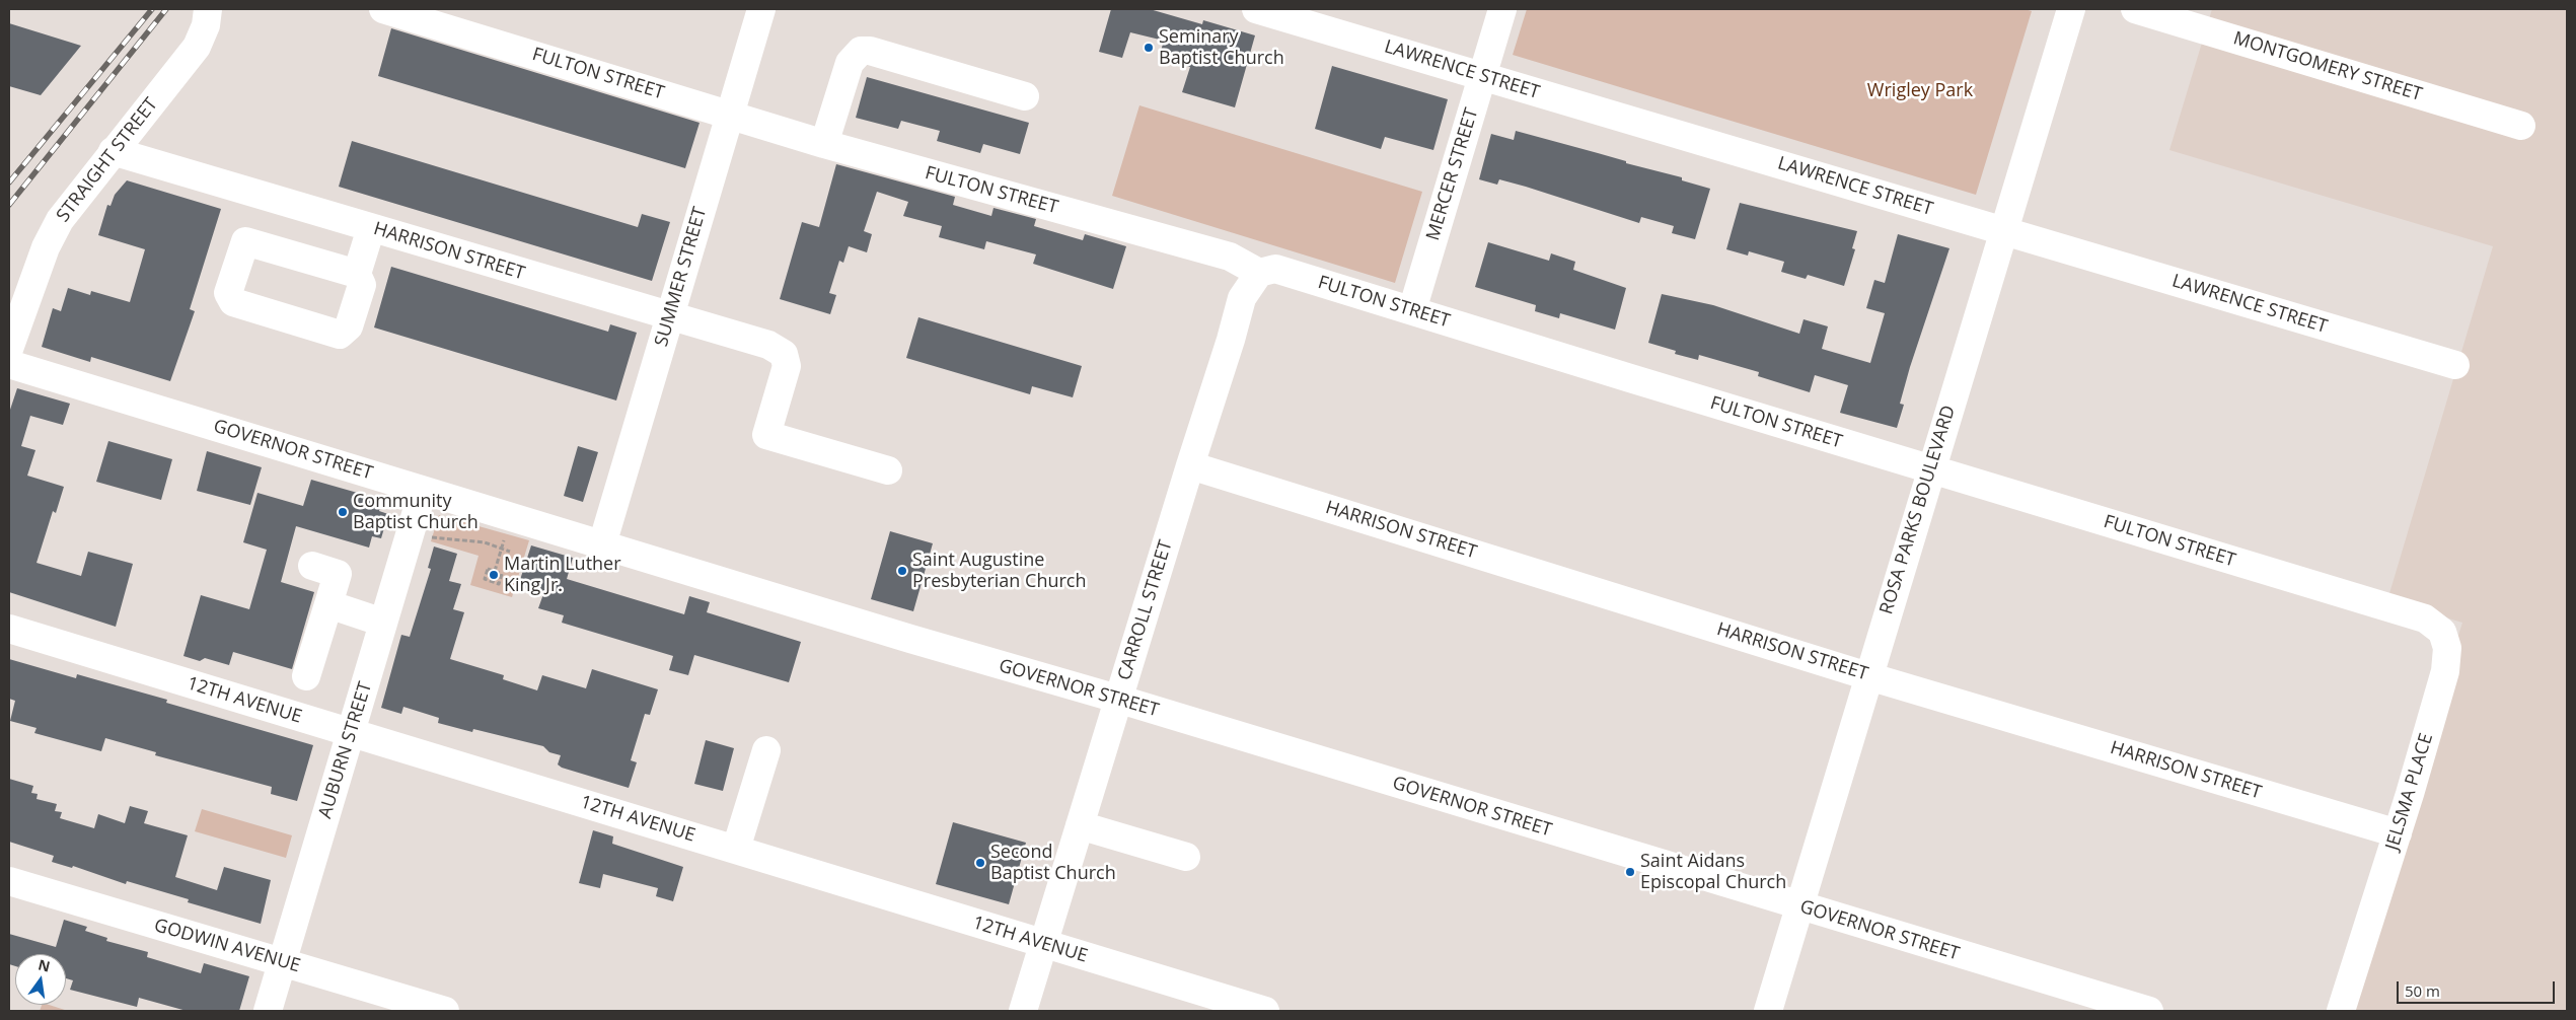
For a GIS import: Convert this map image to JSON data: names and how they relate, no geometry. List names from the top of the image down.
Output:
{
  "streets": {
    "street": [
      "MONTGOMERY STREET",
      "LAWRENCE STREET",
      "FULTON STREET",
      "STRAIGHT STREET",
      "MERCER STREET",
      "HARRISON STREET",
      "SUMMER STREET",
      "GOVERNOR STREET",
      "ROSA PARKS BOULEVARD",
      "CARROLL STREET",
      "12TH AVENUE",
      "AUBURN STREET",
      "JELSMA PLACE",
      "GODWIN AVENUE"
    ]
  },
  "crossings": [
    ["LAWRENCE STREET", "MERCER STREET"],
    ["LAWRENCE STREET", "ROSA PARKS BOULEVARD"],
    ["FULTON STREET", "MERCER STREET"],
    ["FULTON STREET", "SUMMER STREET"],
    ["FULTON STREET", "ROSA PARKS BOULEVARD"],
    ["FULTON STREET", "CARROLL STREET"],
    ["FULTON STREET", "JELSMA PLACE"],
    ["STRAIGHT STREET", "HARRISON STREET"],
    ["HARRISON STREET", "SUMMER STREET"],
    ["HARRISON STREET", "ROSA PARKS BOULEVARD"],
    ["HARRISON STREET", "CARROLL STREET"],
    ["HARRISON STREET", "JELSMA PLACE"],
    ["SUMMER STREET", "GOVERNOR STREET"],
    ["GOVERNOR STREET", "ROSA PARKS BOULEVARD"],
    ["GOVERNOR STREET", "CARROLL STREET"],
    ["GOVERNOR STREET", "AUBURN STREET"],
    ["CARROLL STREET", "12TH AVENUE"],
    ["12TH AVENUE", "AUBURN STREET"],
    ["AUBURN STREET", "GODWIN AVENUE"]
  ],
  "parks": ["Wrigley Park"],
  "places": [
    "Seminary Baptist Church",
    "Community Baptist Church",
    "Saint Augustine Presbyterian Church",
    "Martin Luther King Jr.",
    "Second Baptist Church",
    "Saint Aidans Episcopal Church"
  ],
  "scale_bar": "50 m",
  "north": "top"
}
